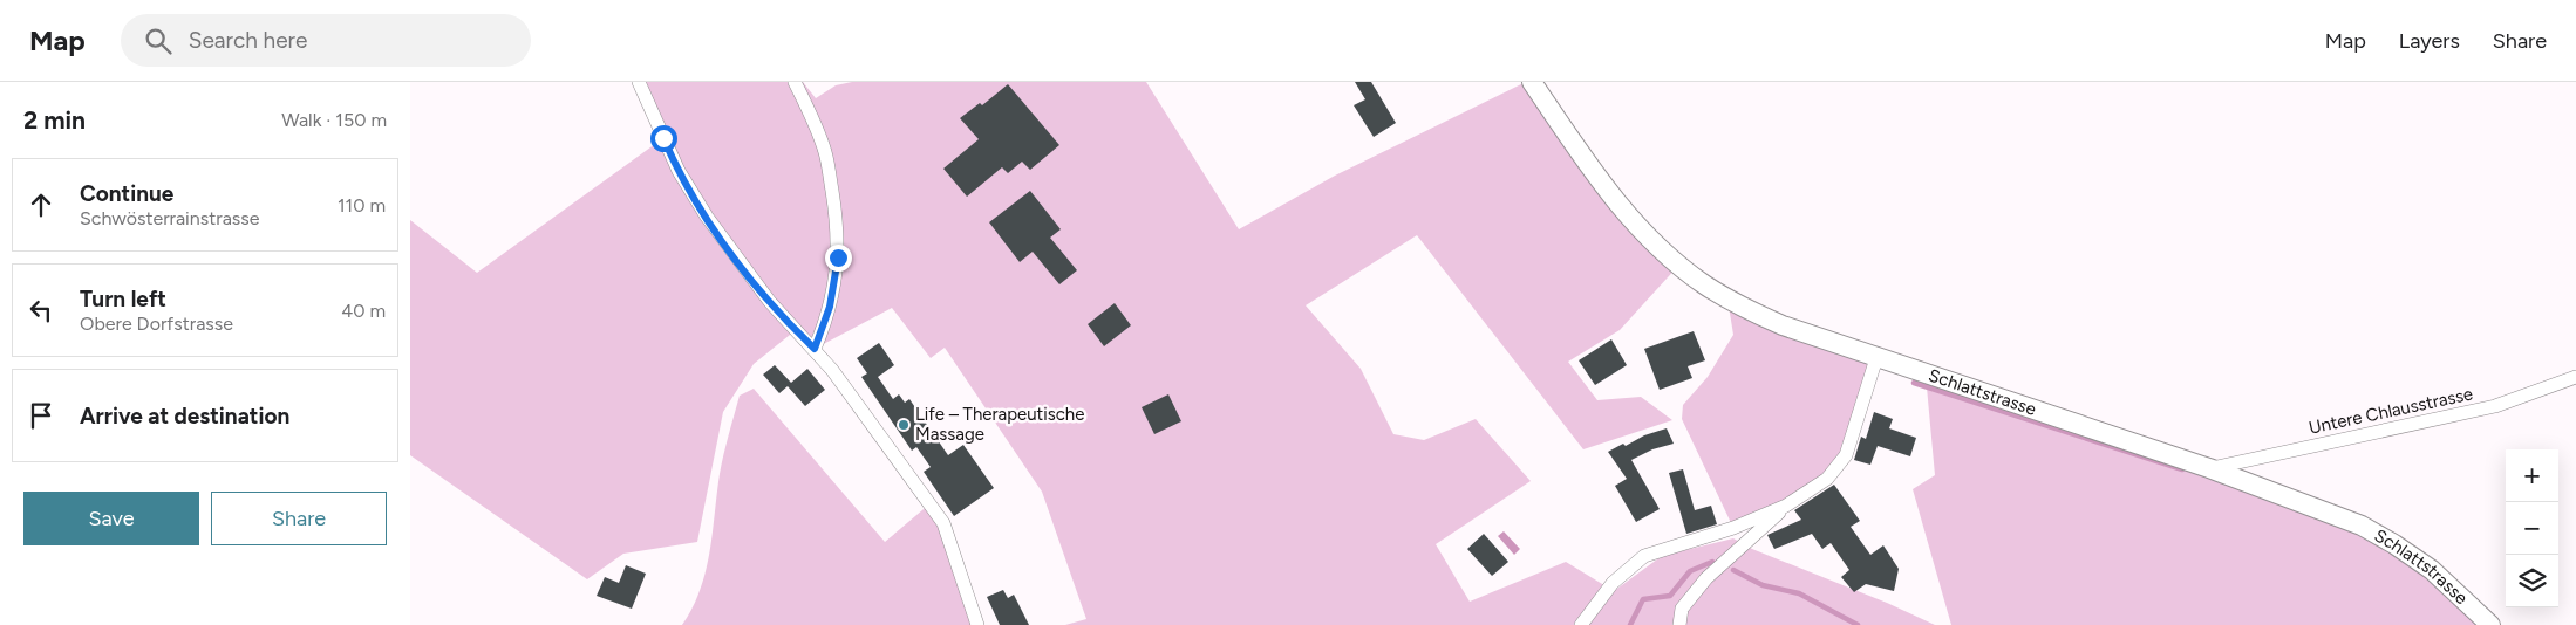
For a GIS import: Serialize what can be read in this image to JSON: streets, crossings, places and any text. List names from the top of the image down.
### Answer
{
  "streets": {
    "street": ["Schlattstrasse", "Untere Chlausstrasse"]
  },
  "crossings": [
    ["Schlattstrasse", "Untere Chlausstrasse"]
  ],
  "places": ["Life – Therapeutische Massage"],
  "page": {
    "header": "Map",
    "search": "Search here",
    "nav": ["Map", "Layers", "Share"],
    "heading": ["2 min", "Walk · 150 m"],
    "list": [
      ["Continue", "Schwösterrainstrasse", "110 m"],
      ["Turn left", "Obere Dorfstrasse", "40 m"],
      "Arrive at destination"
    ],
    "map_buttons": ["+", "−"],
    "buttons": ["Save", "Share"]
  }
}
